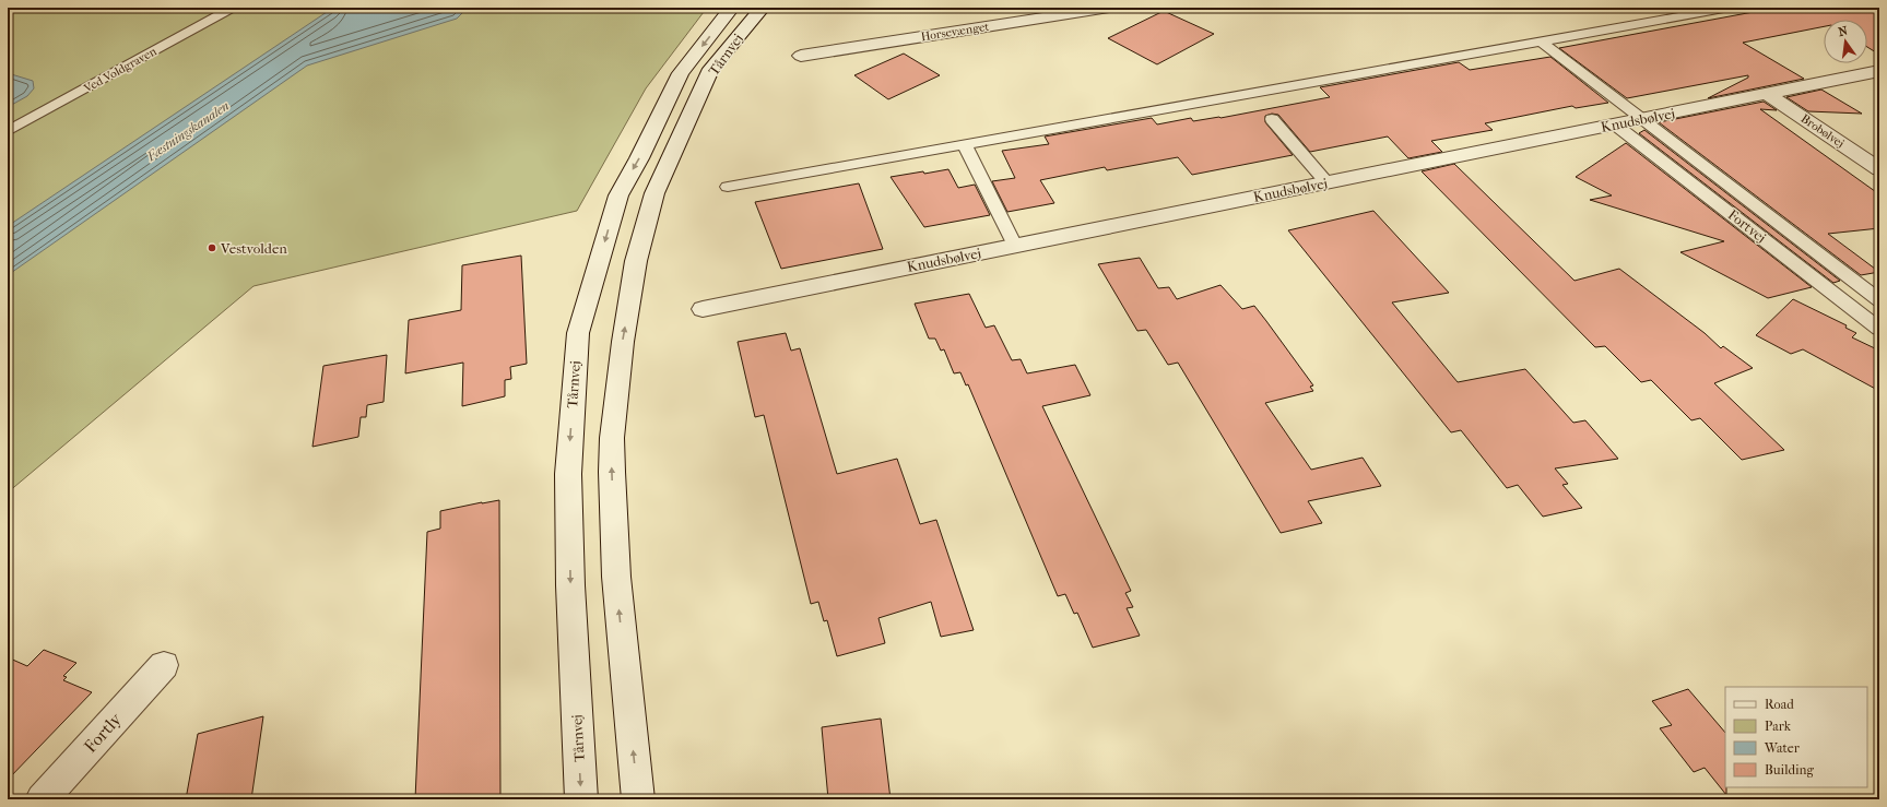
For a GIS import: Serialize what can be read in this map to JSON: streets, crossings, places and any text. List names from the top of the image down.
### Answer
{
  "streets": {
    "street": [
      "Horsevænget",
      "Tårnvej",
      "Knudsbølvej",
      "Brobølvej",
      "Fortly"
    ],
    "lane": ["Ved Voldgraven", "Fortvej"]
  },
  "crossings": [
    ["Knudsbølvej", "Brobølvej"],
    ["Knudsbølvej", "Fortvej"]
  ],
  "water": ["Fæstningskanalen"],
  "places": ["Vestvolden"],
  "legend": [
    "Road",
    "Park",
    "Water",
    "Building"
  ],
  "north": "top"
}
